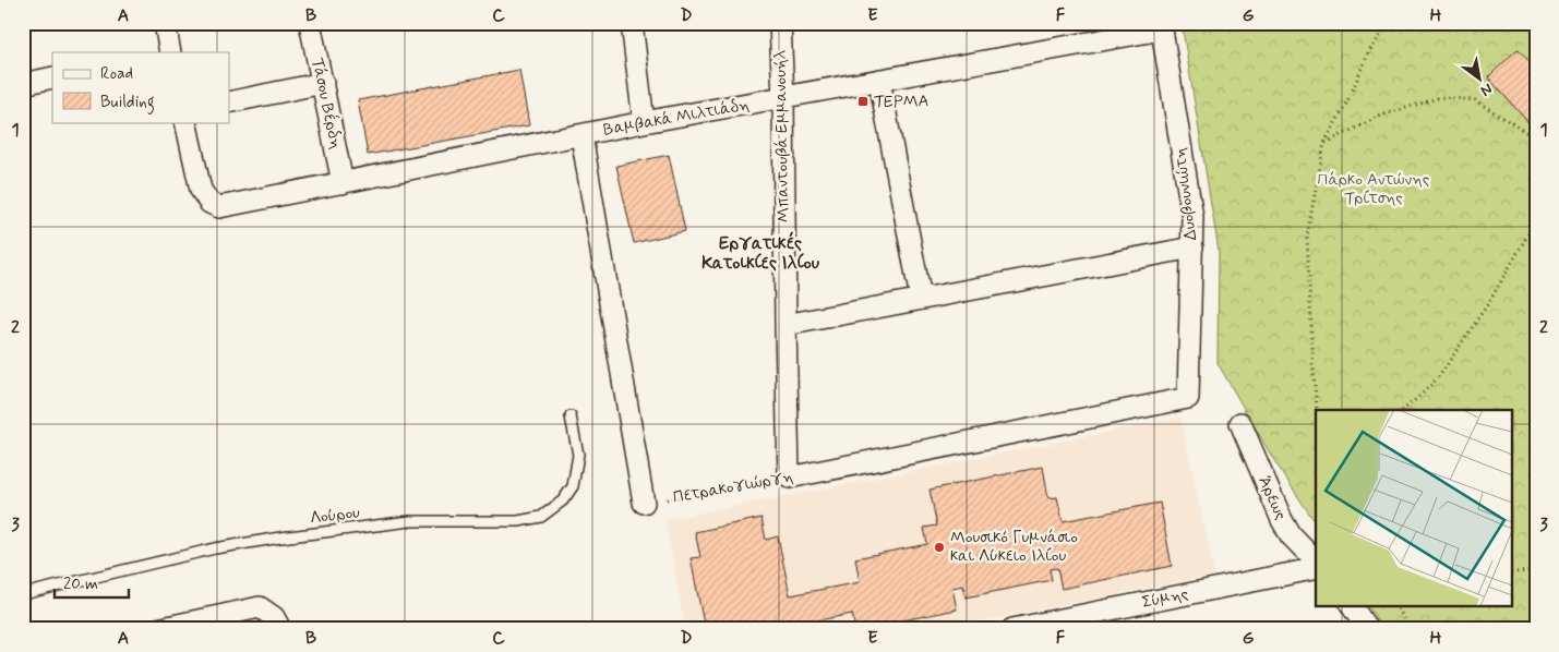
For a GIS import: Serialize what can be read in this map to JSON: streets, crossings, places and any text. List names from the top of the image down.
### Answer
{
  "streets": {
    "street": [
      "Τάσου Βέρδη",
      "Βαμβακά Μιλτιάδη",
      "Μπαντουβά Εμμανουήλ",
      "Δυοβουνιώτη",
      "Πετρακογιώργη",
      "Άρεως",
      "Σύμης"
    ],
    "lane": ["Λούρου"]
  },
  "crossings": [
    ["Τάσου Βέρδη", "Βαμβακά Μιλτιάδη"],
    ["Βαμβακά Μιλτιάδη", "Μπαντουβά Εμμανουήλ"],
    ["Βαμβακά Μιλτιάδη", "Δυοβουνιώτη"],
    ["Μπαντουβά Εμμανουήλ", "Πετρακογιώργη"],
    ["Δυοβουνιώτη", "Πετρακογιώργη"]
  ],
  "districts": ["Εργατικές Κατοικίες Ιλίου"],
  "parks": ["Πάρκο Αντώνης Τρίτσης"],
  "places": {
    "transit": ["ΤΕΡΜΑ"],
    "other": ["Μουσικό Γυμνάσιο και Λύκειο Ιλίου"]
  },
  "legend": ["Road", "Building"],
  "scale_bar": "20 m",
  "north": "bottom right",
  "grid": {
    "columns": [
      "A",
      "B",
      "C",
      "D",
      "E",
      "F",
      "G",
      "H"
    ],
    "rows": ["1", "2", "3"]
  }
}
